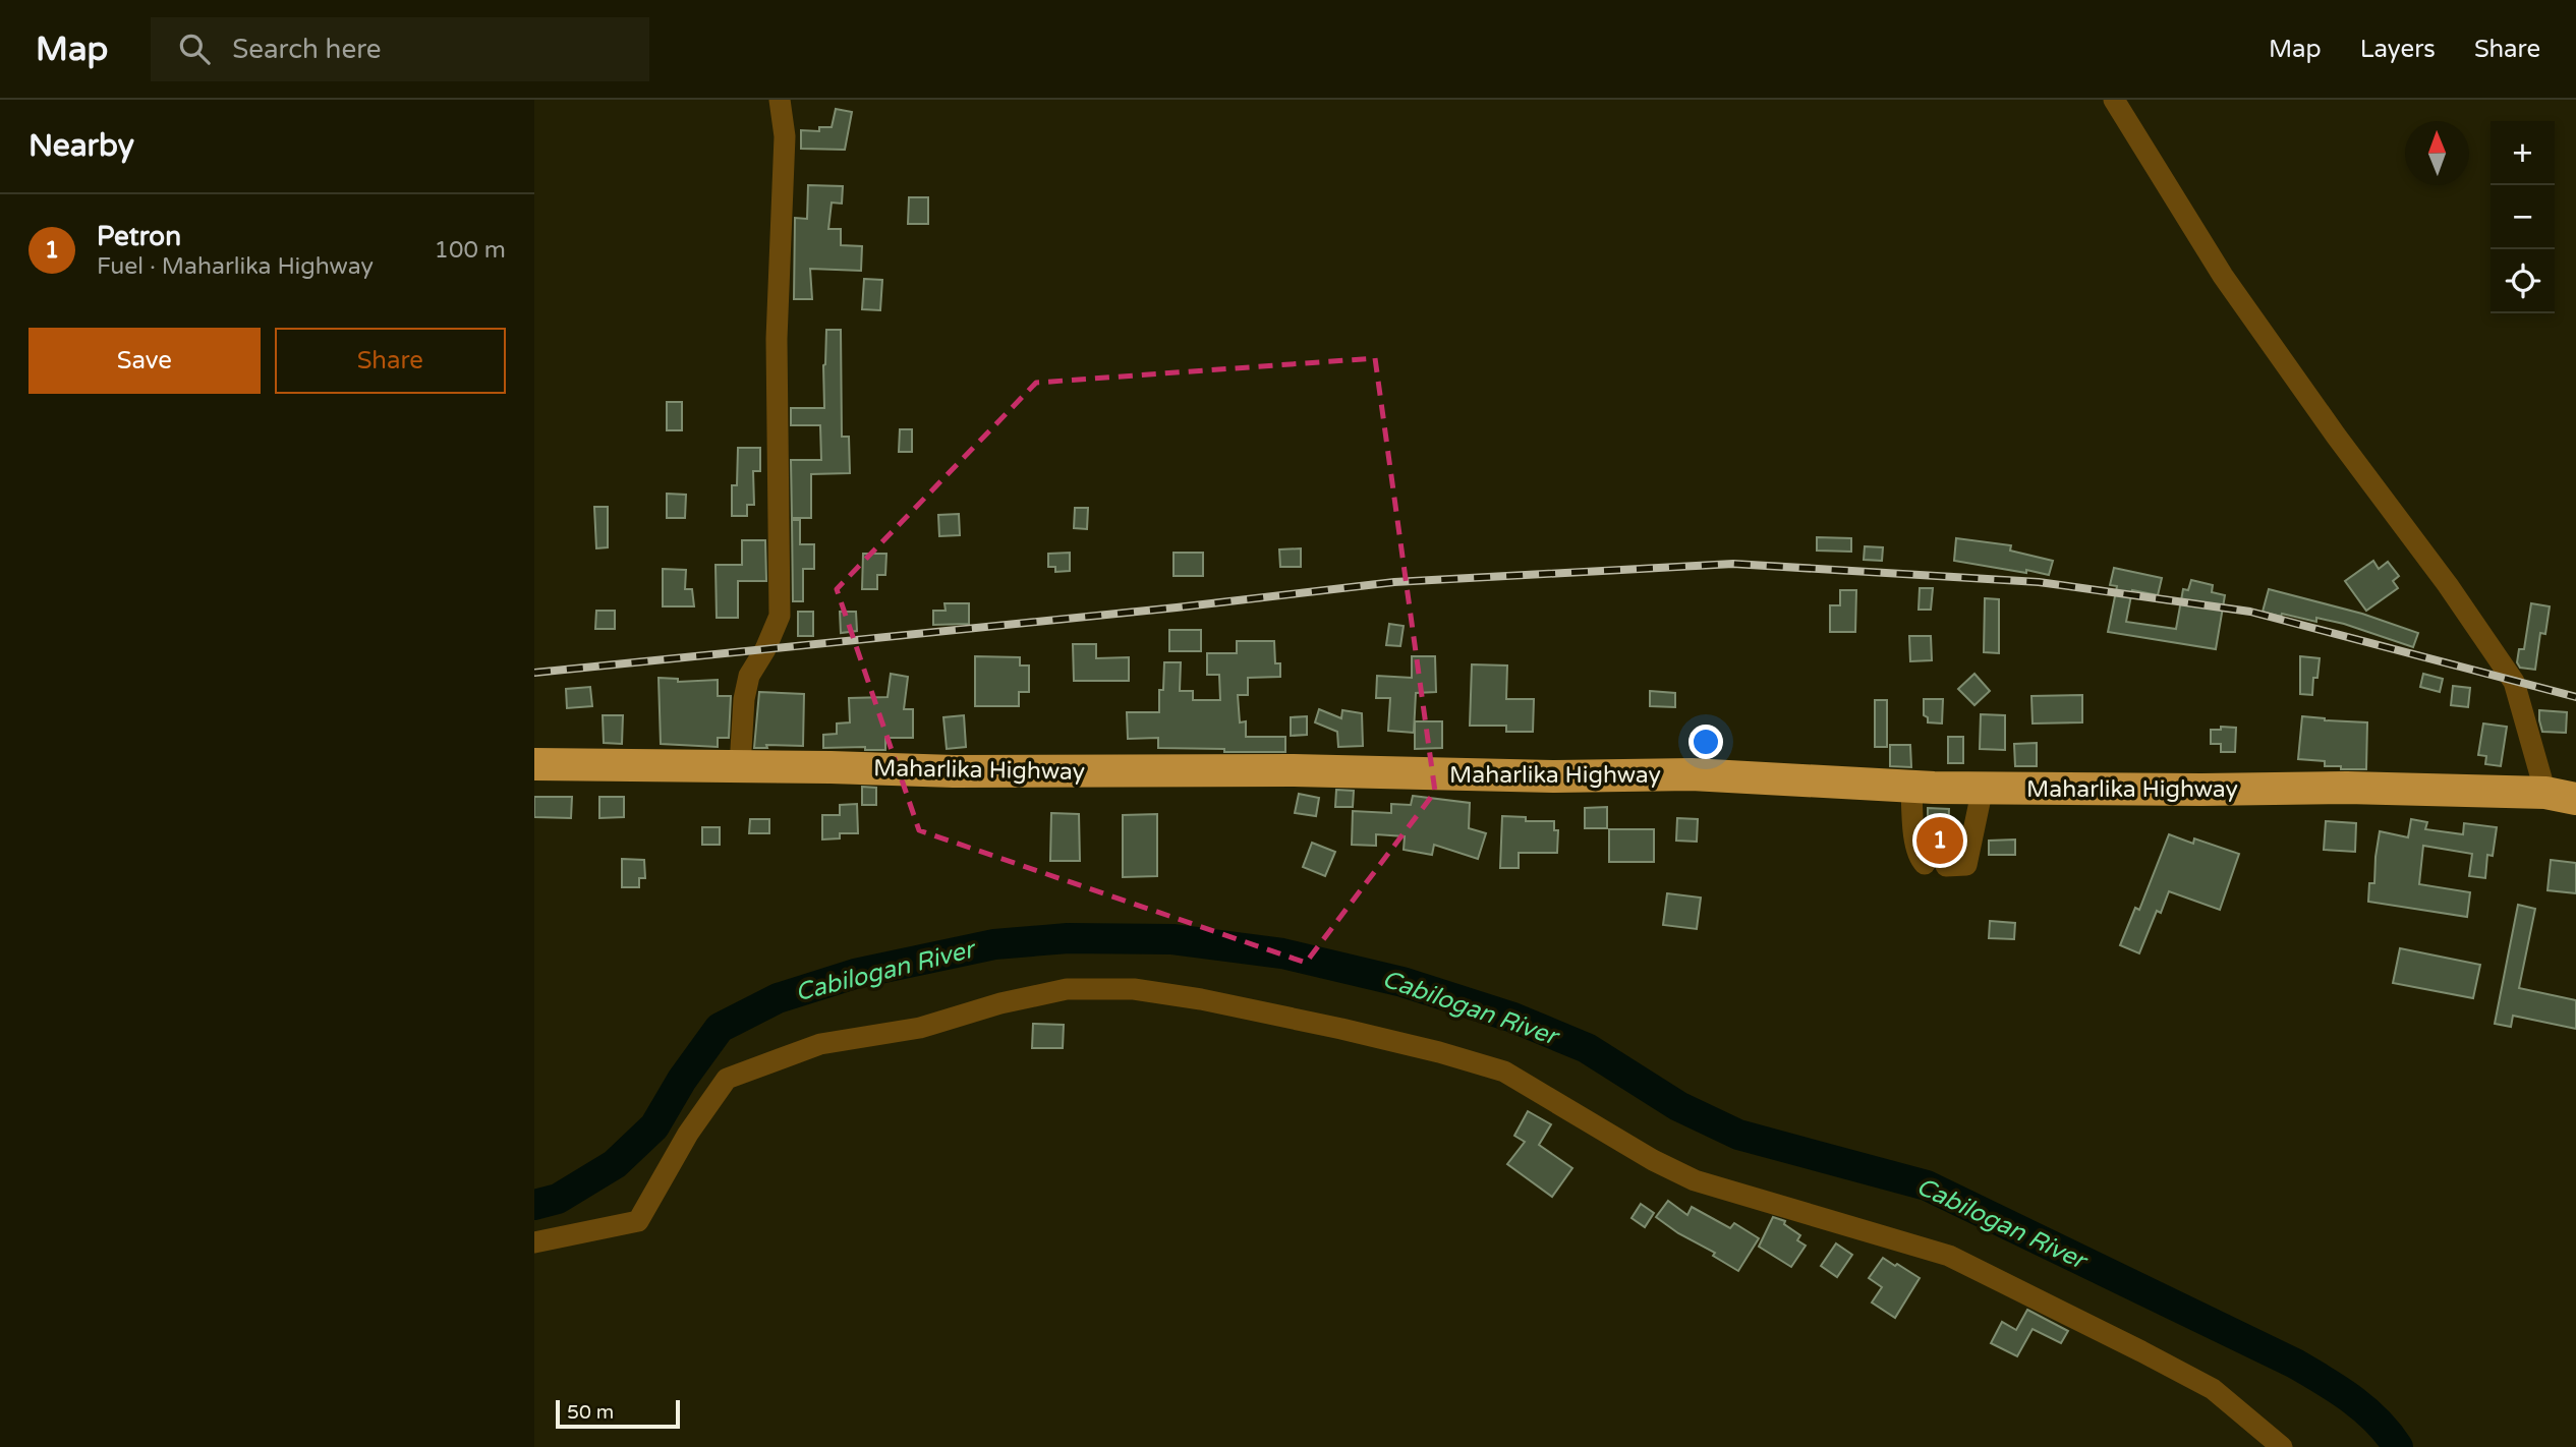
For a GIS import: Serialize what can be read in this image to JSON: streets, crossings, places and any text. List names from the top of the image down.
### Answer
{
  "streets": {
    "highway": ["Maharlika Highway"]
  },
  "water": ["Cabilogan River"],
  "scale_bar": "50 m",
  "north": "top",
  "page": {
    "header": "Map",
    "search": "Search here",
    "nav": ["Map", "Layers", "Share"],
    "heading": "Nearby",
    "map_buttons": ["+", "−"],
    "list": [
      {
        "mark": "1",
        "name": "Petron",
        "note": "Fuel · Maharlika Highway",
        "value": "100 m"
      }
    ],
    "buttons": ["Save", "Share"],
    "pins": "1",
    "scale": "50 m"
  }
}
